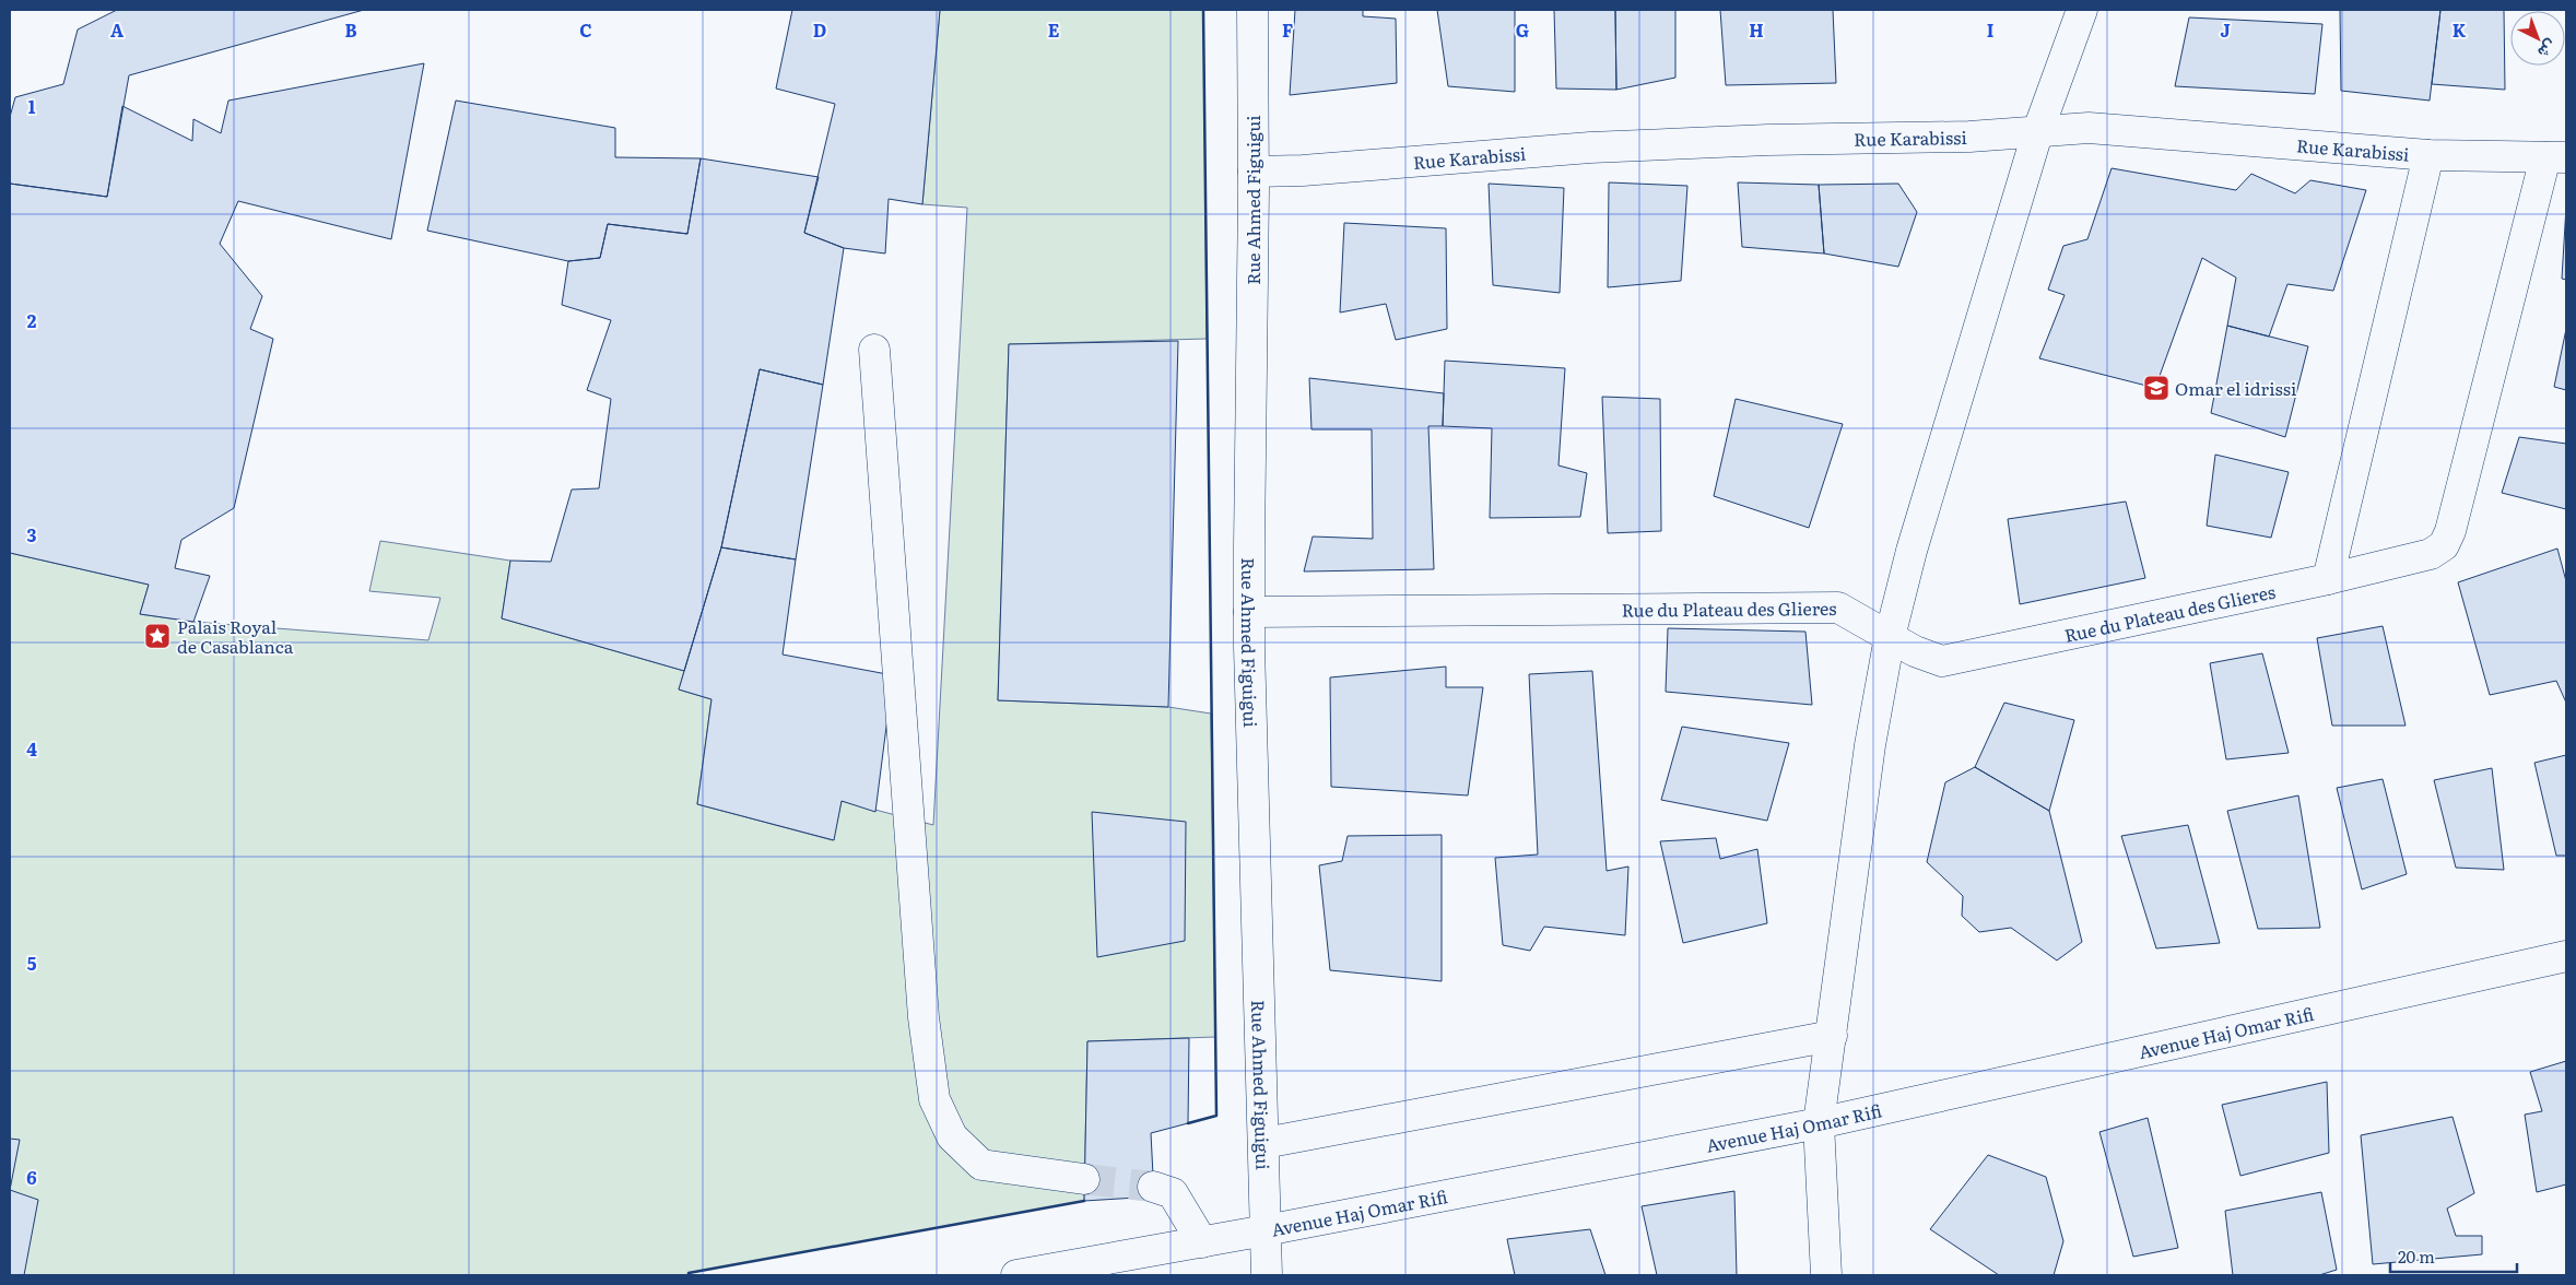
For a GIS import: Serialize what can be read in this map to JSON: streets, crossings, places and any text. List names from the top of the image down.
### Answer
{
  "streets": {
    "street": [
      "Rue Karabissi",
      "Rue Ahmed Figuigui",
      "Rue du Plateau des Glieres",
      "Avenue Haj Omar Rifi"
    ]
  },
  "crossings": [
    ["Rue Karabissi", "Rue Ahmed Figuigui"],
    ["Rue Karabissi", "Rue du Plateau des Glieres"],
    ["Rue Ahmed Figuigui", "Rue du Plateau des Glieres"],
    ["Rue Ahmed Figuigui", "Avenue Haj Omar Rifi"]
  ],
  "places": {
    "school or university": ["Omar el idrissi"],
    "place": ["Palais Royal de Casablanca"]
  },
  "scale_bar": "20 m",
  "north": "bottom right",
  "grid": {
    "columns": [
      "A",
      "B",
      "C",
      "D",
      "E",
      "F",
      "G",
      "H",
      "I",
      "J",
      "K"
    ],
    "rows": [
      "1",
      "2",
      "3",
      "4",
      "5",
      "6"
    ]
  }
}
